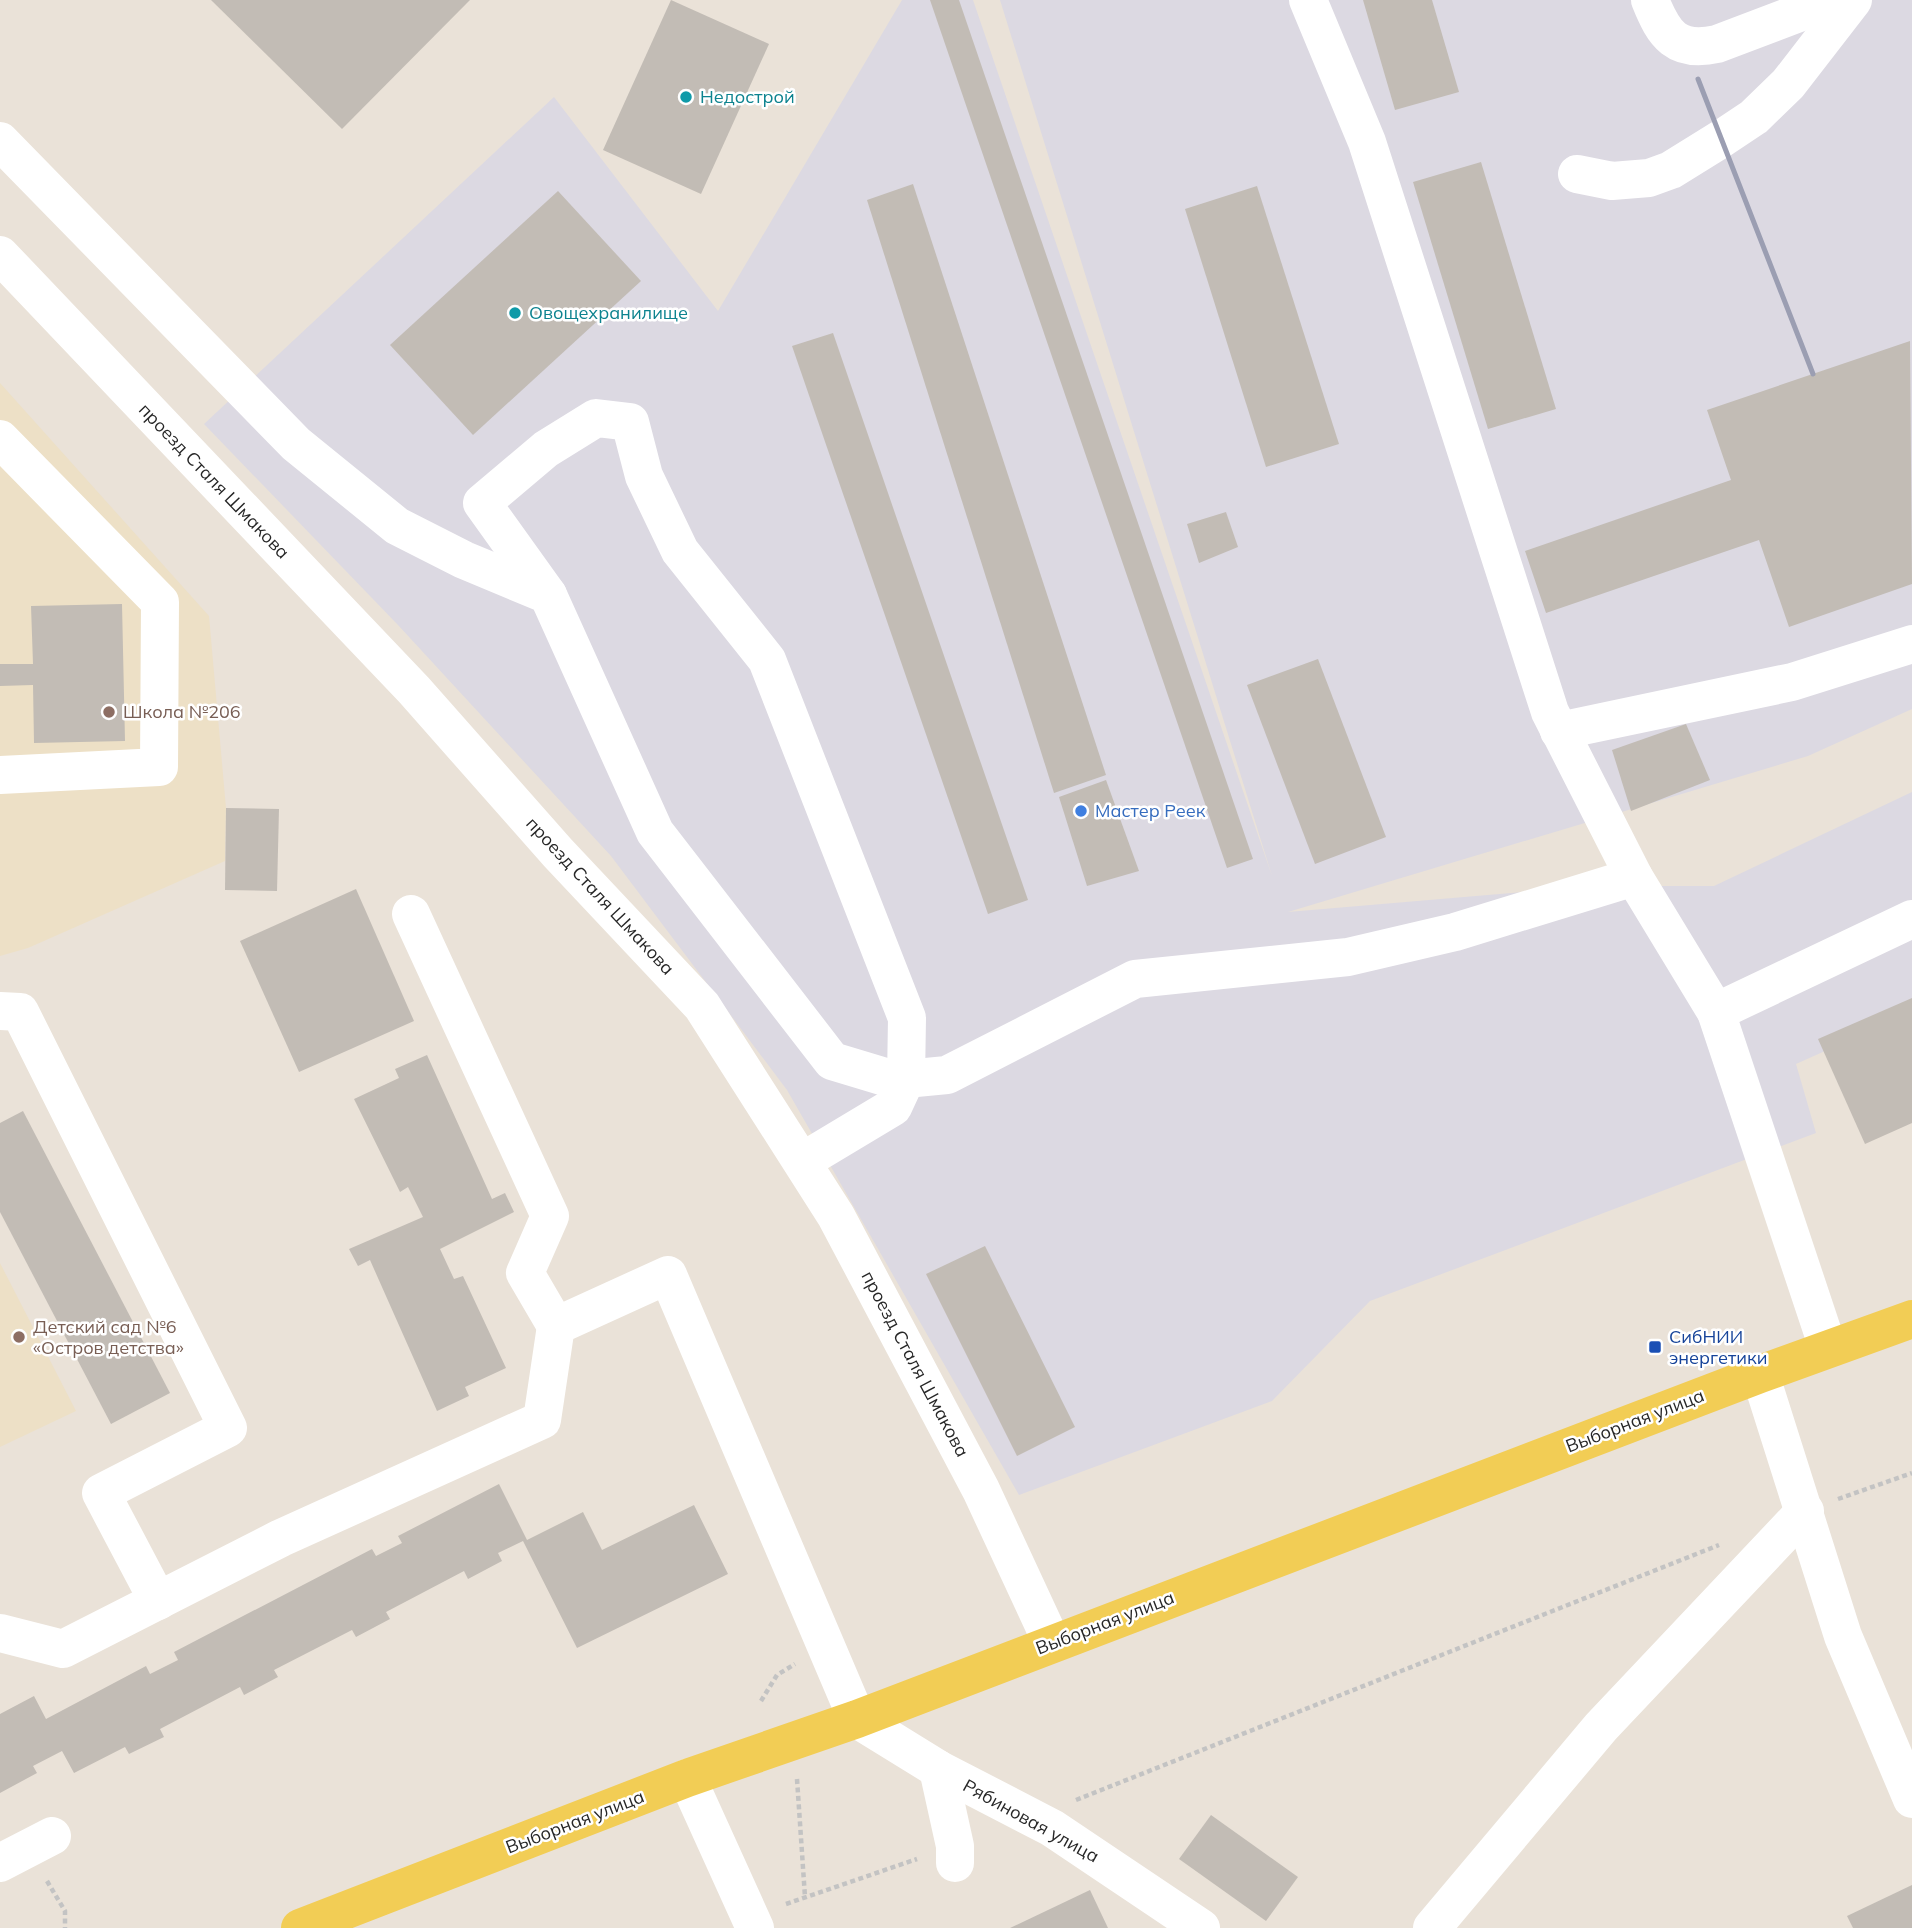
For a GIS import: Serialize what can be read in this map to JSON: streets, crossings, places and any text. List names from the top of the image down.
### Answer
{
  "streets": {
    "main road": ["Выборная улица"],
    "street": ["проезд Сталя Шмакова", "Рябиновая улица"]
  },
  "crossings": [
    ["проезд Сталя Шмакова", "Выборная улица"],
    ["Выборная улица", "Рябиновая улица"]
  ],
  "places": {
    "other": [
      "Недострой",
      "Овощехранилище",
      "Школа №206",
      "Мастер Реек",
      "Детский сад №6 «Остров детства»"
    ],
    "transit": ["СибНИИ энергетики"]
  }
}
